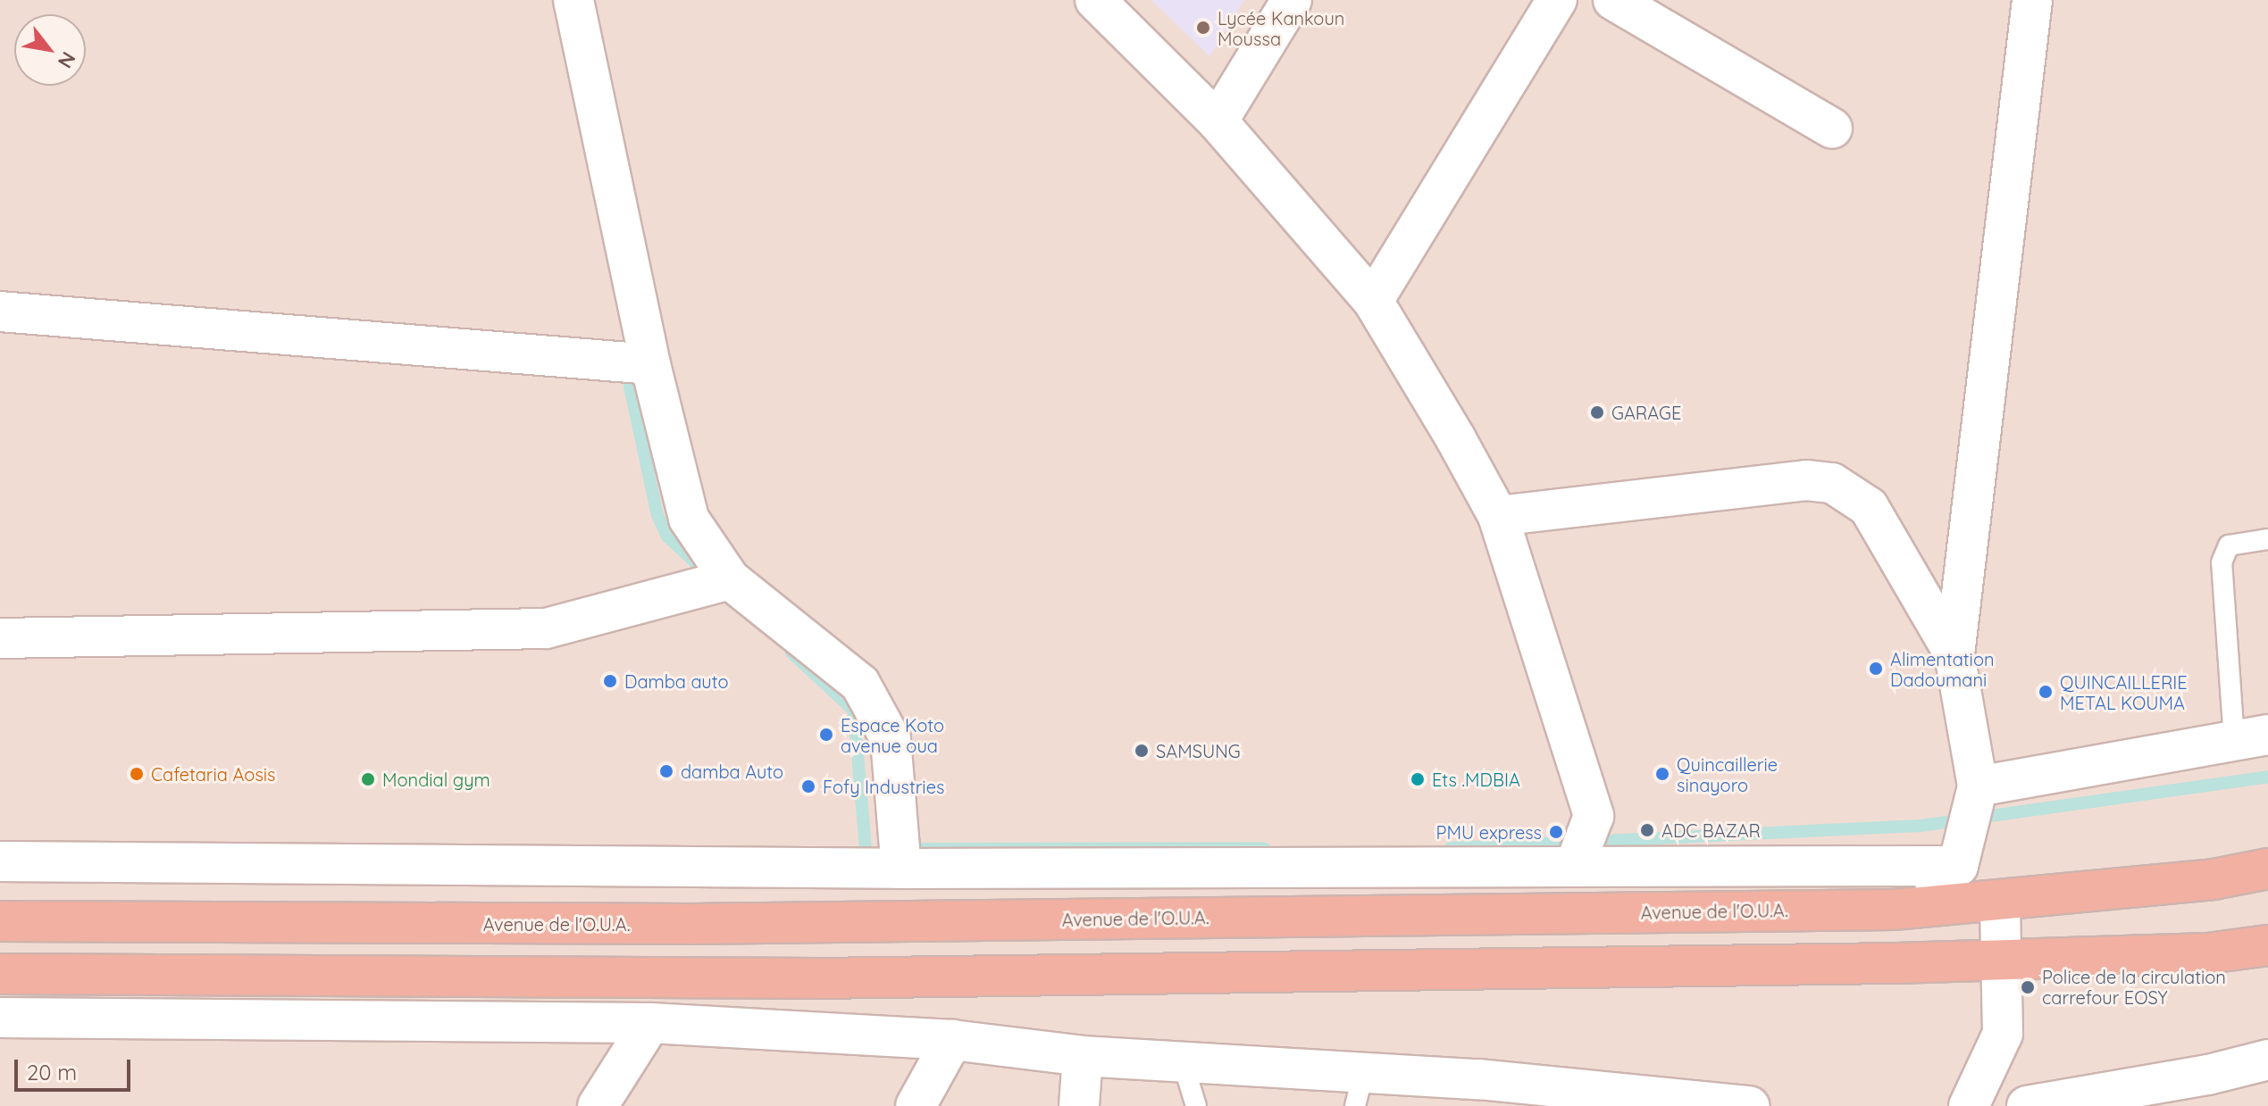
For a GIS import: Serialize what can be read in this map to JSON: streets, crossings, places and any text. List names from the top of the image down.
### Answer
{
  "streets": {
    "highway": ["Avenue de l'O.U.A."]
  },
  "places": [
    "Lycée Kankoun Moussa",
    "GARAGE",
    "Alimentation Dadoumani",
    "Damba auto",
    "QUINCAILLERIE METAL KOUMA",
    "Espace Koto avenue oua",
    "SAMSUNG",
    "damba Auto",
    "Cafetaria Aosis",
    "Quincaillerie sinayoro",
    "Mondial gym",
    "Ets .MDBIA",
    "Fofy Industries",
    "ADC BAZAR",
    "PMU express",
    "Police de la circulation carrefour EOSY"
  ],
  "scale_bar": "20 m",
  "north": "bottom right"
}
